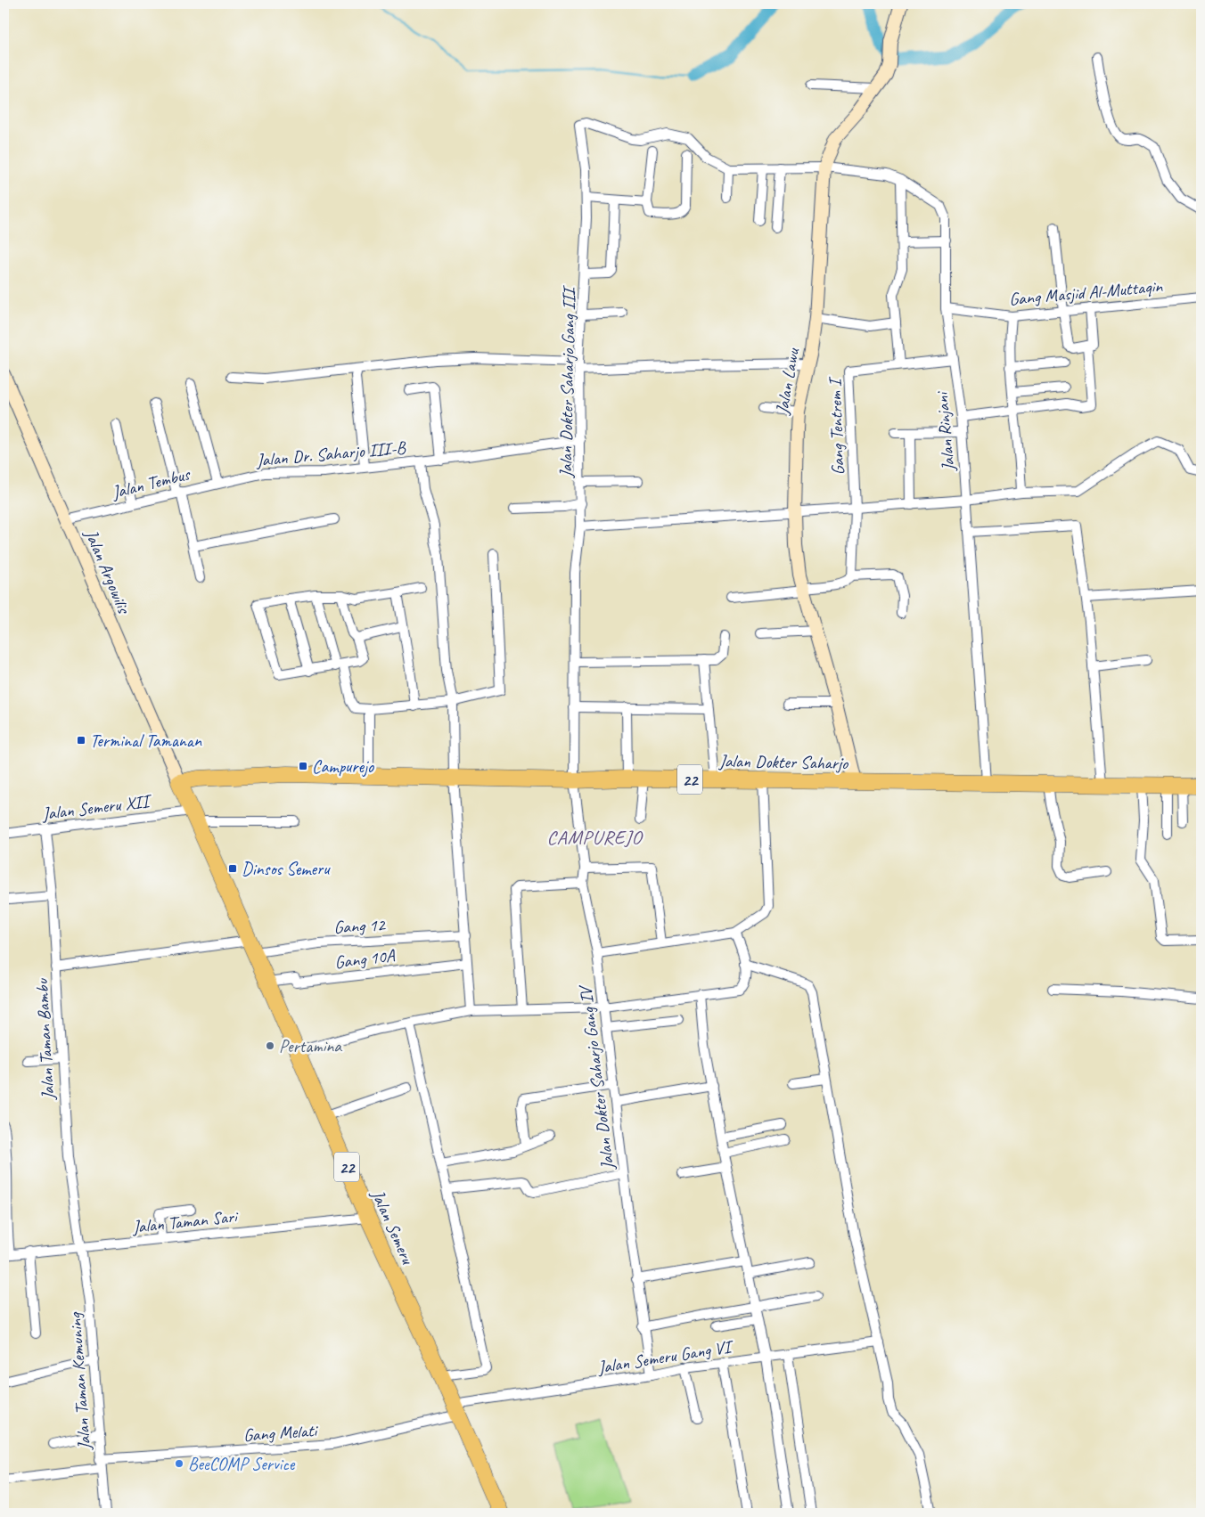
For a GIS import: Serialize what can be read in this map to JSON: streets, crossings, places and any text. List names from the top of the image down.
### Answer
{
  "streets": {
    "highway": ["Jalan Dokter Saharjo", "22", "Jalan Semeru"],
    "street": [
      "Gang Masjid Al-Muttaqin",
      "Jalan Lawu",
      "Jalan Dokter Saharjo Gang III",
      "Gang Tentrem I",
      "Jalan Rinjani",
      "Jalan Dr. Saharjo III-B",
      "Jalan Tembus",
      "Jalan Argowilis",
      "Jalan Semeru XII",
      "Gang 12",
      "Gang 10A",
      "Jalan Taman Bambu",
      "Jalan Dokter Saharjo Gang IV",
      "Jalan Taman Sari",
      "Jalan Semeru Gang VI",
      "Jalan Taman Kemuning",
      "Gang Melati"
    ]
  },
  "crossings": [
    ["Gang Masjid Al-Muttaqin", "Jalan Rinjani"],
    ["Jalan Lawu", "Jalan Rinjani"],
    ["Jalan Lawu", "Jalan Dokter Saharjo"],
    ["Jalan Dokter Saharjo Gang III", "Jalan Rinjani"],
    ["Jalan Dokter Saharjo Gang III", "Jalan Dr. Saharjo III-B"],
    ["Jalan Dokter Saharjo Gang III", "Jalan Dokter Saharjo"],
    ["Jalan Dokter Saharjo Gang III", "Jalan Dokter Saharjo Gang IV"],
    ["Gang Tentrem I", "Jalan Rinjani"],
    ["Jalan Rinjani", "Jalan Dokter Saharjo"],
    ["Jalan Dr. Saharjo III-B", "Jalan Tembus"],
    ["Jalan Tembus", "Jalan Argowilis"],
    ["Jalan Argowilis", "Jalan Dokter Saharjo"],
    ["Jalan Argowilis", "Jalan Semeru"],
    ["Jalan Dokter Saharjo", "Jalan Dokter Saharjo Gang IV"],
    ["Jalan Dokter Saharjo", "Jalan Semeru"],
    ["Jalan Semeru XII", "Jalan Taman Bambu"],
    ["Jalan Semeru XII", "Jalan Semeru"],
    ["Gang 12", "Jalan Taman Bambu"],
    ["Gang 12", "Jalan Semeru"],
    ["Gang 10A", "Jalan Semeru"],
    ["Jalan Taman Bambu", "Jalan Taman Sari"],
    ["Jalan Taman Bambu", "Jalan Taman Kemuning"],
    ["Jalan Dokter Saharjo Gang IV", "Jalan Semeru Gang VI"],
    ["Jalan Taman Sari", "Jalan Semeru"],
    ["Jalan Taman Sari", "Jalan Taman Kemuning"],
    ["Jalan Semeru", "Jalan Semeru Gang VI"],
    ["Jalan Semeru", "Gang Melati"],
    ["Jalan Semeru Gang VI", "Gang Melati"],
    ["Jalan Taman Kemuning", "Gang Melati"]
  ],
  "districts": ["CAMPUREJO"],
  "places": {
    "transit": ["Terminal Tamanan", "Campurejo", "Dinsos Semeru"],
    "other": ["Pertamina", "BeeCOMP Service"]
  }
}
